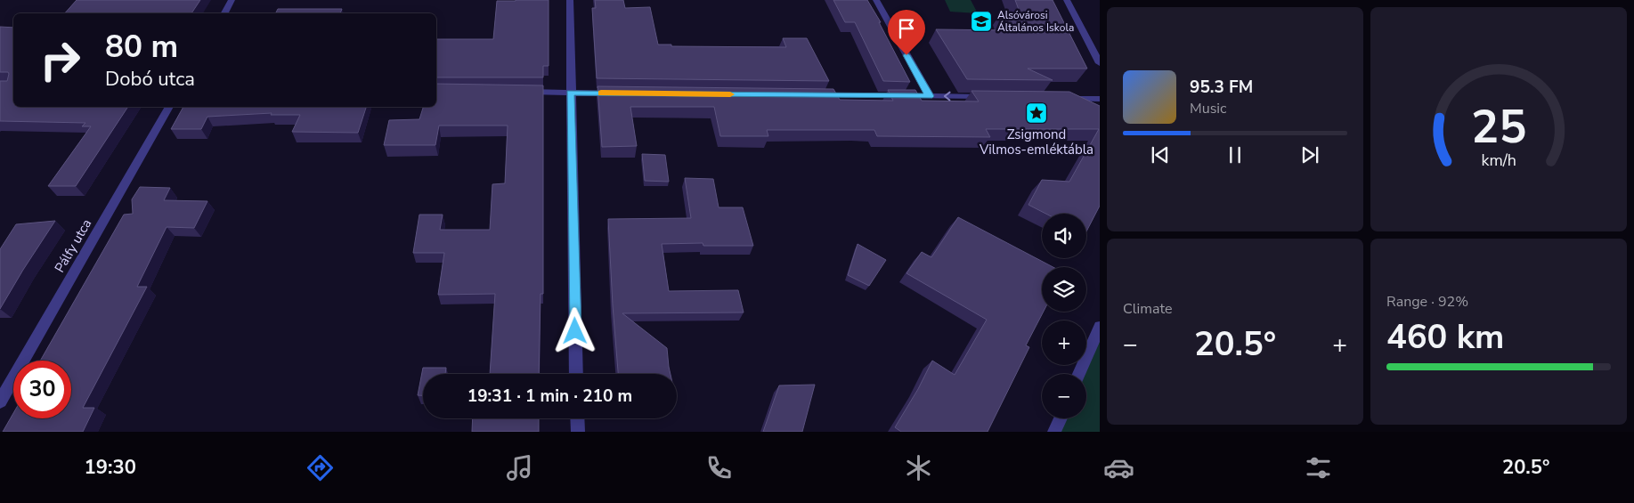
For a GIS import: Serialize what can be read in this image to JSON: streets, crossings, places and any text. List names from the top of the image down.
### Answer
{
  "streets": {
    "street": ["Pálfy utca"]
  },
  "places": {
    "school or university": ["Alsóvárosi Általános Iskola"],
    "place": ["Zsigmond Vilmos-emléktábla"]
  },
  "page": {
    "turn": ["80 m", "Dobó utca"],
    "song": ["95.3 FM", "Music"],
    "map_buttons": ["+", "−"],
    "tile": [
      "Climate",
      ["Range · 92%", "460 km"]
    ],
    "heat": ["−", "20.5°", "+"],
    "limit": "30",
    "trip": "19:31 · 1 min · 210 m",
    "tabs": ["19:30", "20.5°"],
    "gauge": ["25", "km/h"]
  }
}
